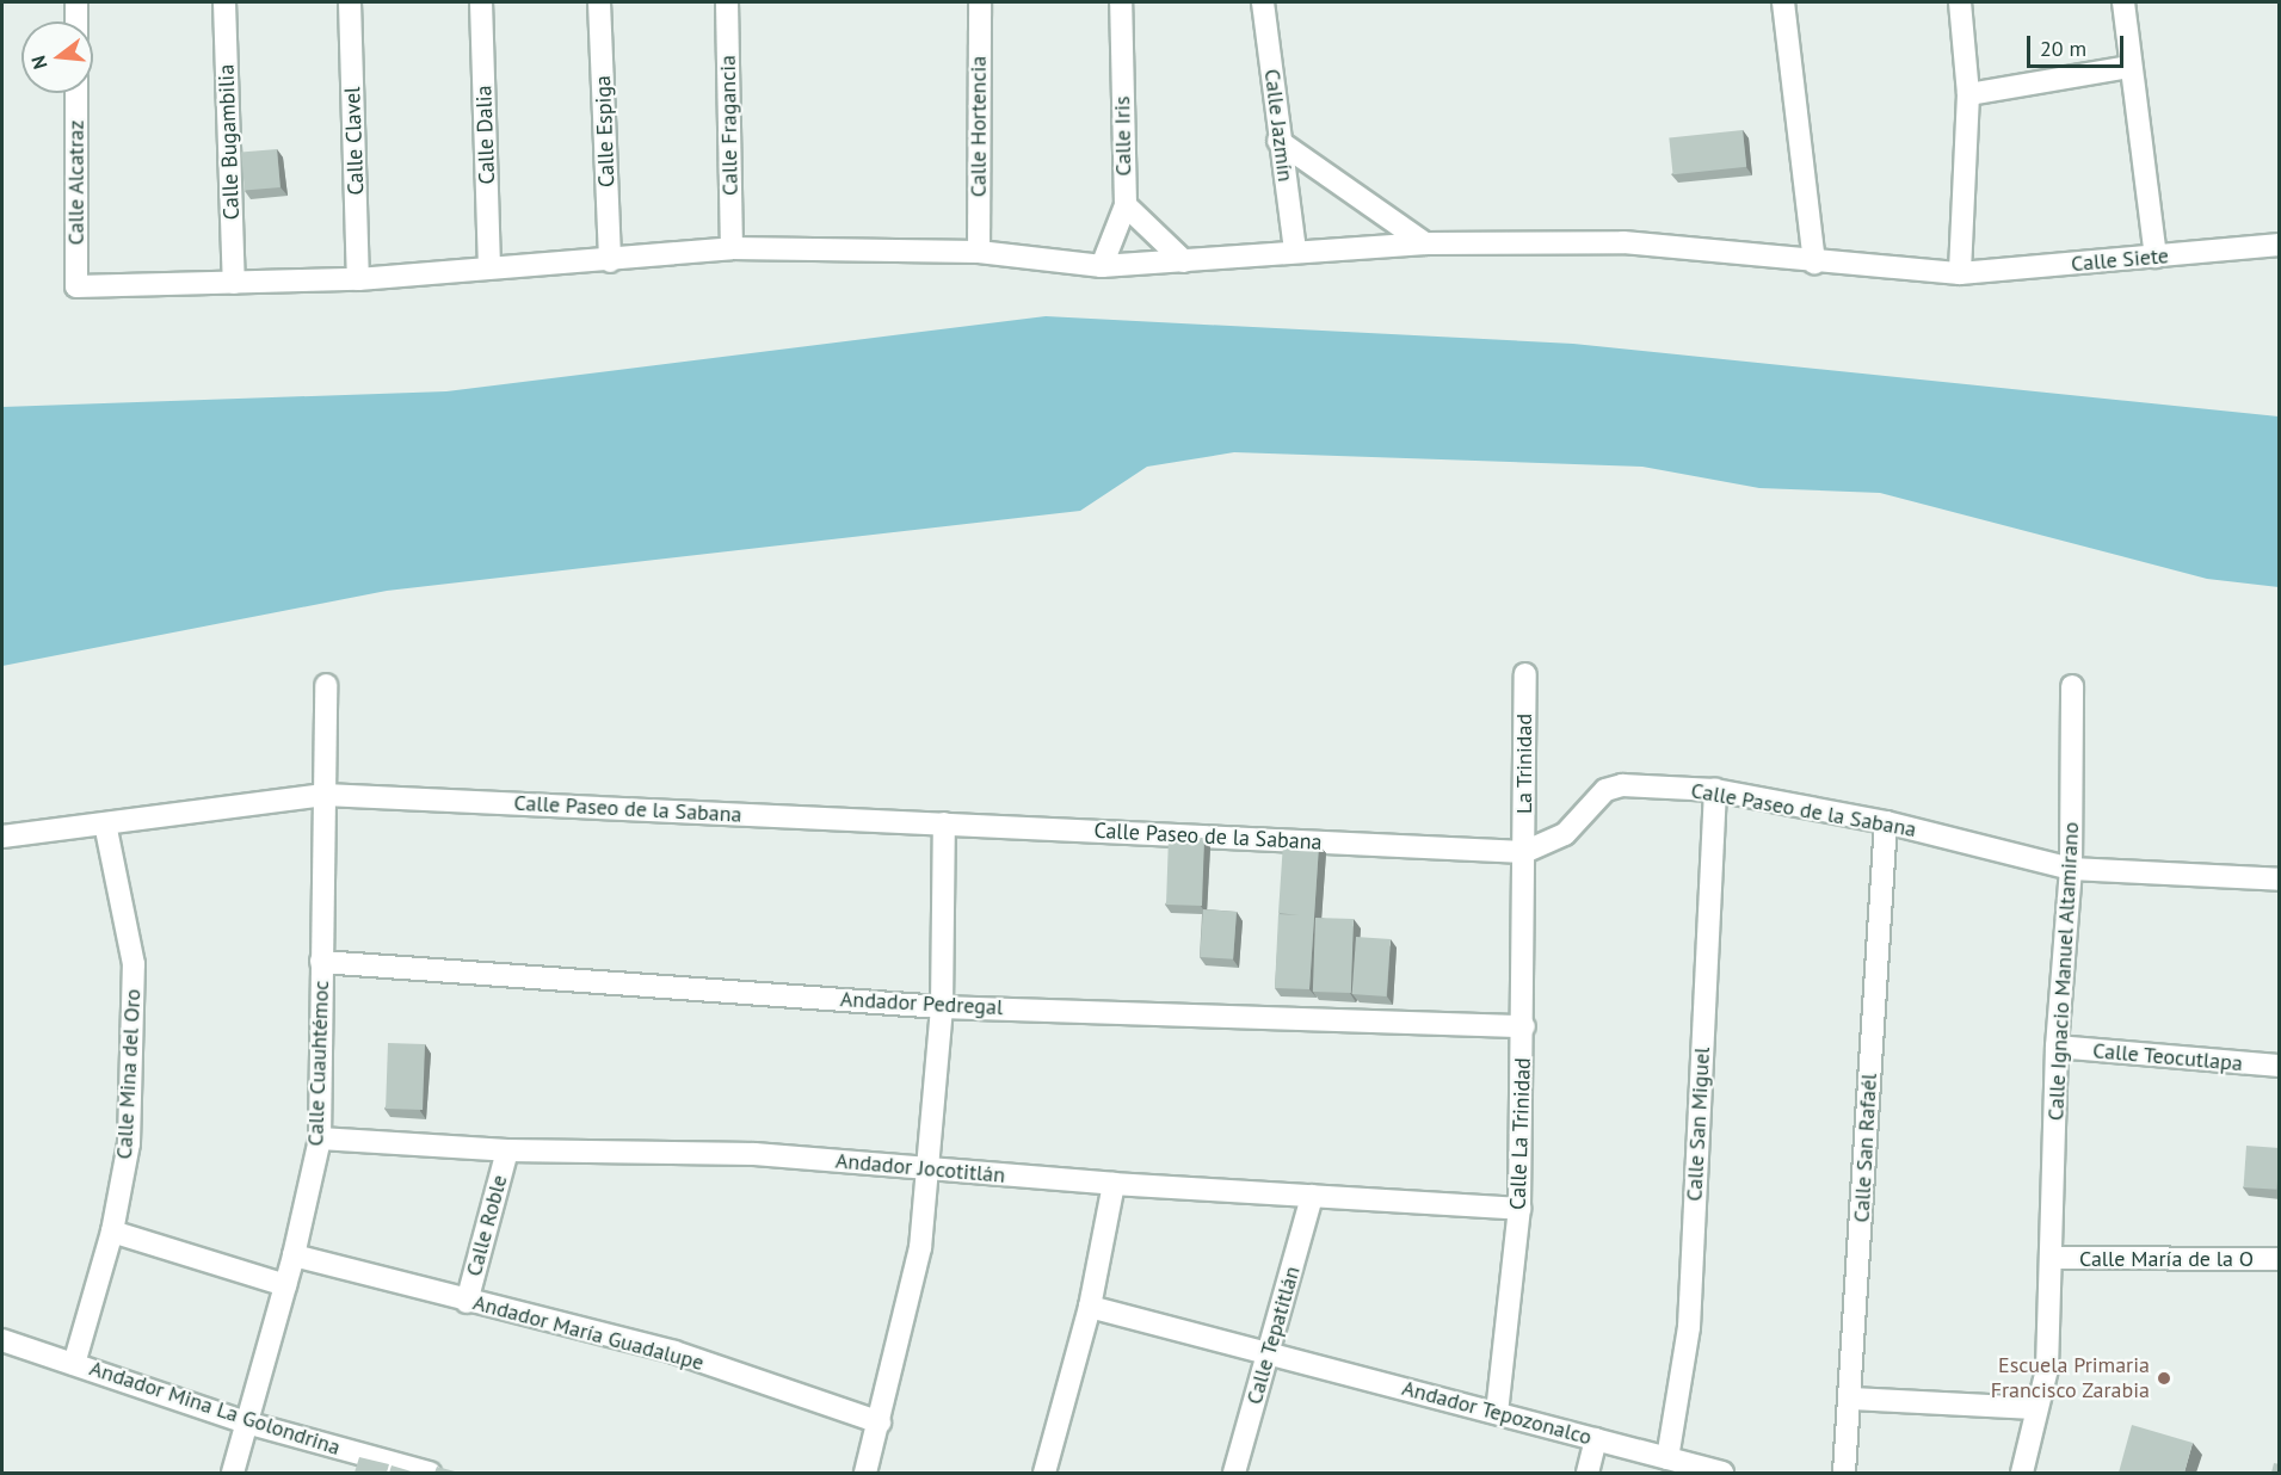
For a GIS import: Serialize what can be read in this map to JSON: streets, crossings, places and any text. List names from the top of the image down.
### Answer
{
  "streets": {
    "street": [
      "Calle Fragancia",
      "Calle Jazmín",
      "Calle Hortencia",
      "Calle Espiga",
      "Calle Dalia",
      "Calle Iris",
      "Calle Clavel",
      "Calle Bugambilia",
      "Calle Alcatraz",
      "Calle Siete",
      "La Trinidad",
      "Calle Paseo de la Sabana",
      "Calle Ignacio Manuel Altamirano",
      "Andador Pedregal",
      "Calle Teocutlapa",
      "Calle Cuauhtémoc",
      "Calle Mina del Oro",
      "Calle San Miguel",
      "Calle La Trinidad",
      "Calle San Rafaél",
      "Andador Jocotitlán",
      "Calle Roble",
      "Calle María de la O",
      "Andador María Guadalupe",
      "Calle Tepatitlán",
      "Andador Mina La Golondrina",
      "Andador Tepozonalco"
    ]
  },
  "crossings": [
    ["Calle Fragancia", "Calle Siete"],
    ["Calle Jazmín", "Calle Siete"],
    ["Calle Hortencia", "Calle Siete"],
    ["Calle Espiga", "Calle Siete"],
    ["Calle Dalia", "Calle Siete"],
    ["Calle Iris", "Calle Siete"],
    ["Calle Clavel", "Calle Siete"],
    ["Calle Bugambilia", "Calle Siete"],
    ["Calle Alcatraz", "Calle Siete"],
    ["La Trinidad", "Calle Paseo de la Sabana"],
    ["La Trinidad", "Calle La Trinidad"],
    ["Calle Paseo de la Sabana", "Calle Ignacio Manuel Altamirano"],
    ["Calle Paseo de la Sabana", "Calle Cuauhtémoc"],
    ["Calle Paseo de la Sabana", "Calle Mina del Oro"],
    ["Calle Paseo de la Sabana", "Calle San Miguel"],
    ["Calle Paseo de la Sabana", "Calle La Trinidad"],
    ["Calle Paseo de la Sabana", "Calle San Rafaél"],
    ["Calle Ignacio Manuel Altamirano", "Calle Teocutlapa"],
    ["Calle Ignacio Manuel Altamirano", "Calle María de la O"],
    ["Andador Pedregal", "Calle Cuauhtémoc"],
    ["Andador Pedregal", "Calle La Trinidad"],
    ["Calle Cuauhtémoc", "Andador Jocotitlán"],
    ["Calle Cuauhtémoc", "Andador María Guadalupe"],
    ["Calle Cuauhtémoc", "Andador Mina La Golondrina"],
    ["Calle Mina del Oro", "Andador Mina La Golondrina"],
    ["Calle San Miguel", "Andador Tepozonalco"],
    ["Calle La Trinidad", "Andador Jocotitlán"],
    ["Calle La Trinidad", "Andador Tepozonalco"],
    ["Andador Jocotitlán", "Calle Roble"],
    ["Andador Jocotitlán", "Calle Tepatitlán"],
    ["Calle Roble", "Andador María Guadalupe"],
    ["Calle Tepatitlán", "Andador Tepozonalco"]
  ],
  "places": ["Escuela Primaria Francisco Zarabia"],
  "scale_bar": "20 m",
  "north": "left"
}
